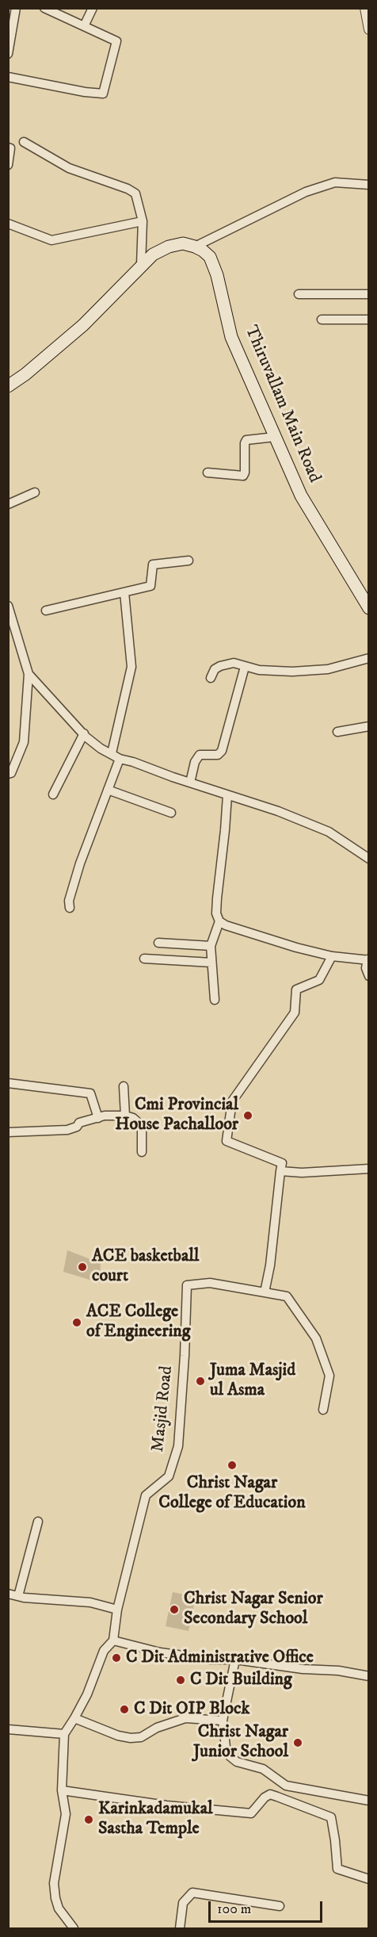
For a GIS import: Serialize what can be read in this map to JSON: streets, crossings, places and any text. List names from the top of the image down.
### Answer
{
  "streets": {
    "main road": ["Thiruvallam Main Road"],
    "street": ["Masjid Road"]
  },
  "places": [
    "Cmi Provincial House Pachalloor",
    "ACE basketball court",
    "ACE College of Engineering",
    "Juma Masjid ul Asma",
    "Christ Nagar College of Education",
    "Christ Nagar Senior Secondary School",
    "C Dit Administrative Office",
    "C Dit Building",
    "C Dit OIP Block",
    "Christ Nagar Junior School",
    "Karinkadamukal Sastha Temple"
  ],
  "scale_bar": "100 m"
}
